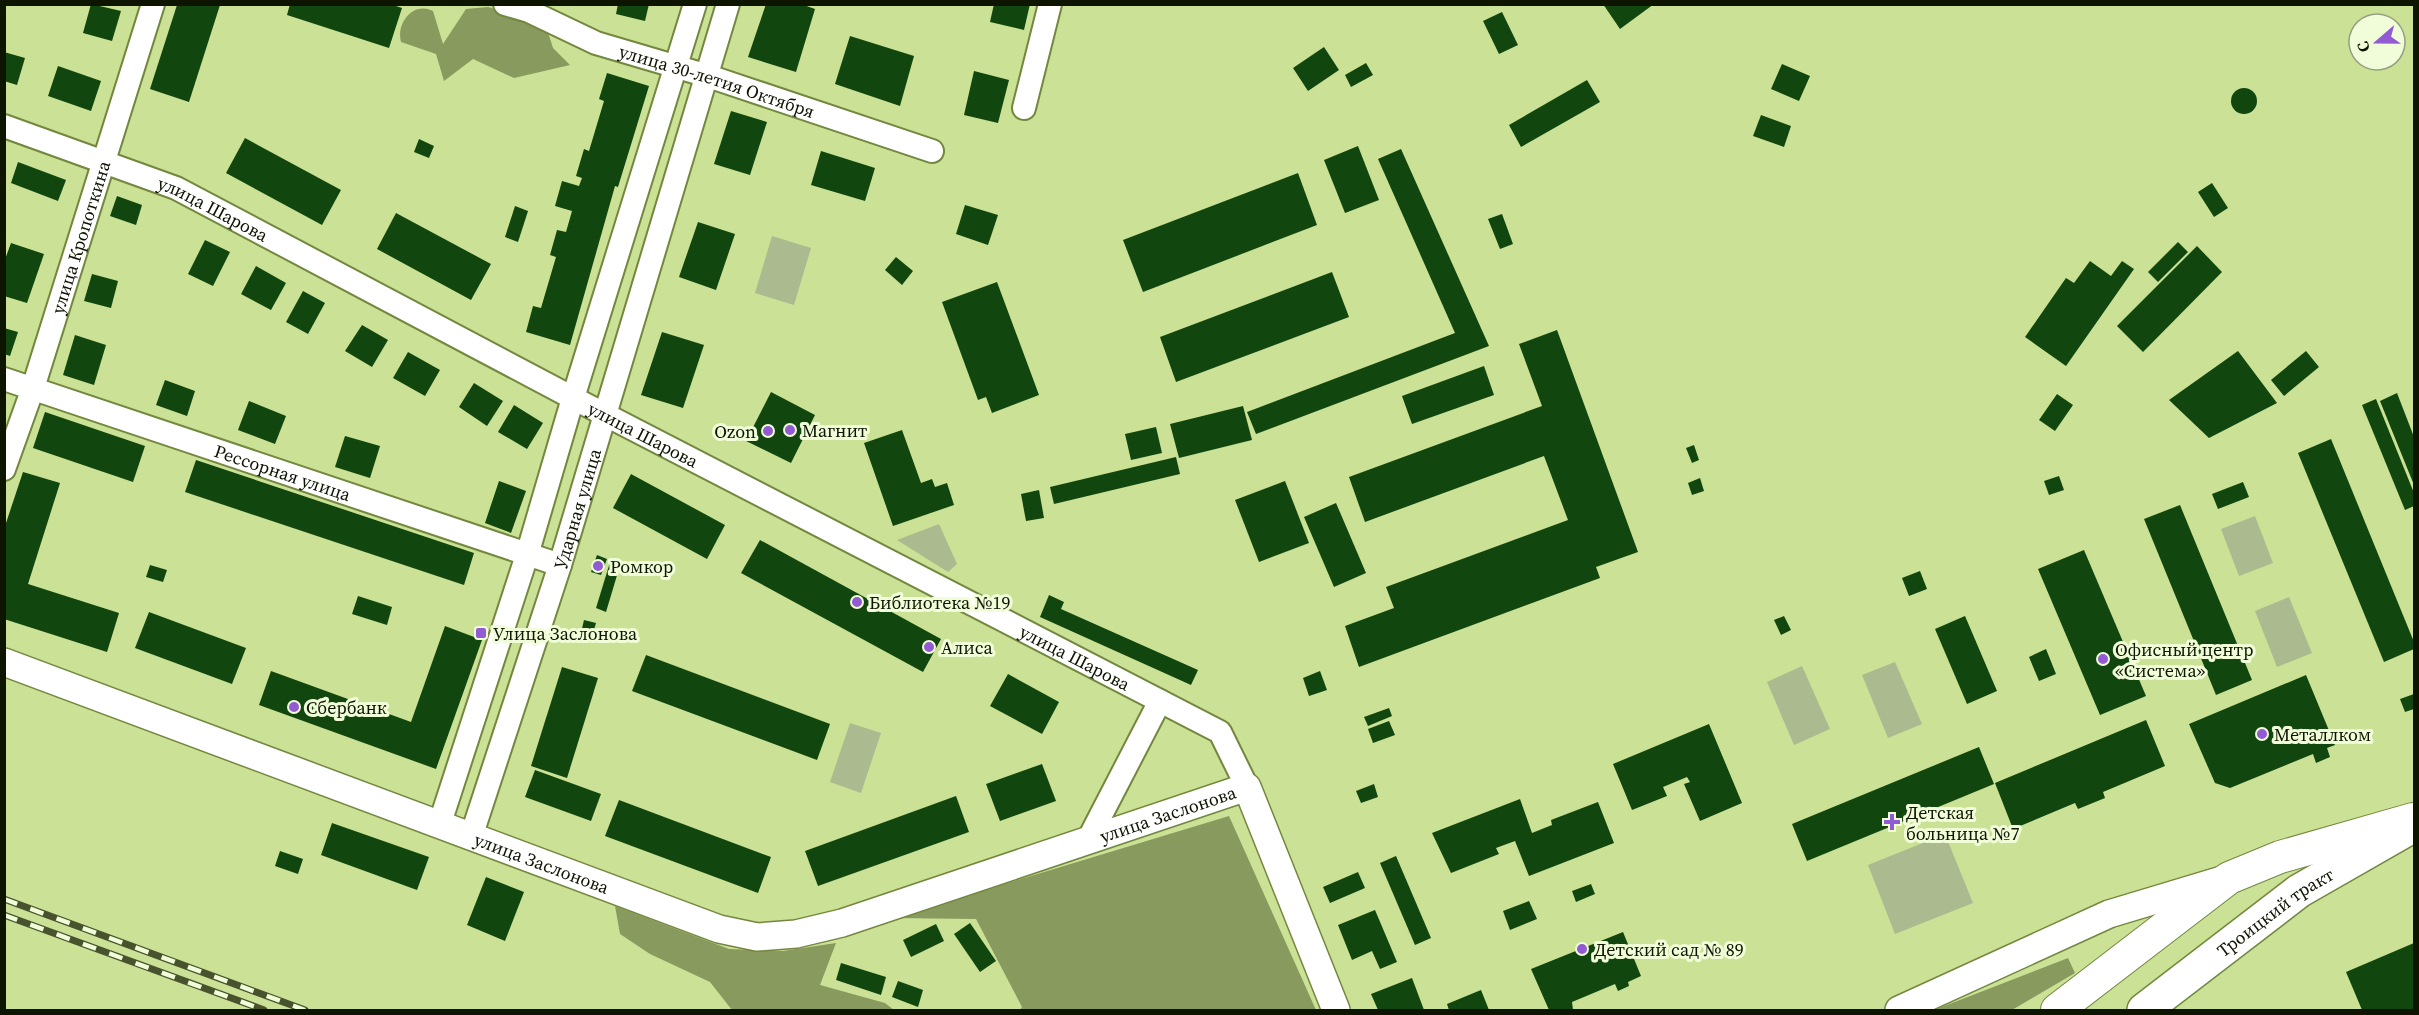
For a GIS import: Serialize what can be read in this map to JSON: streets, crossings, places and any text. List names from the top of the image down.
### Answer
{
  "streets": {
    "main road": ["Троицкий тракт"],
    "street": [
      "улица 30-летия Октября",
      "улица Шарова",
      "улица Кропоткина",
      "Рессорная улица",
      "Ударная улица",
      "улица Заслонова"
    ]
  },
  "crossings": [
    ["улица 30-летия Октября", "Ударная улица"],
    ["улица Шарова", "улица Кропоткина"],
    ["улица Шарова", "Ударная улица"],
    ["улица Шарова", "улица Заслонова"],
    ["улица Кропоткина", "Рессорная улица"],
    ["Рессорная улица", "Ударная улица"],
    ["Ударная улица", "улица Заслонова"]
  ],
  "places": {
    "other": [
      "Магнит",
      "Ozon",
      "Ромкор",
      "Библиотека №19",
      "Алиса",
      "Офисный центр «Система»",
      "Сбербанк",
      "Металлком",
      "Детский сад № 89"
    ],
    "transit": ["Улица Заслонова"],
    "health": ["Детская больница №7"]
  },
  "north": "left"
}
